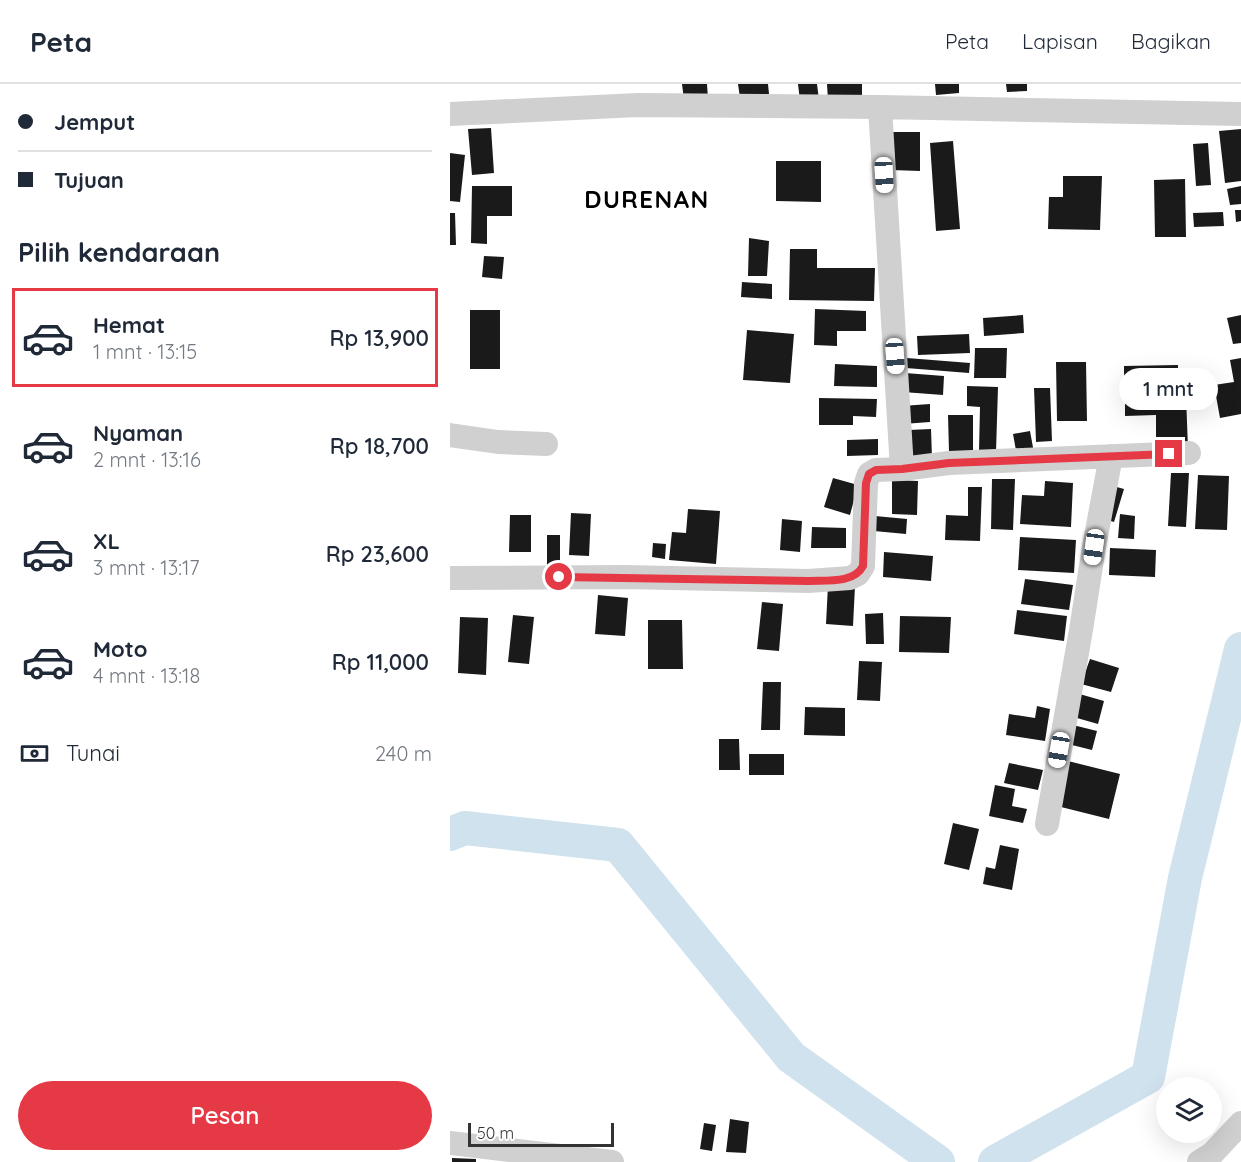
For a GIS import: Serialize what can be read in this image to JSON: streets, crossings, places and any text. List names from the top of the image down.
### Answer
{
  "districts": ["DURENAN"],
  "scale_bar": "50 m",
  "page": {
    "header": "Peta",
    "nav": ["Peta", "Lapisan", "Bagikan"],
    "banner": ["Jemput", "Tujuan"],
    "heading": "Pilih kendaraan",
    "list": [
      {
        "name": "Hemat",
        "note": "1 mnt · 13:15",
        "value": "Rp 13,900"
      },
      {
        "name": "Nyaman",
        "note": "2 mnt · 13:16",
        "value": "Rp 18,700"
      },
      {
        "name": "XL",
        "note": "3 mnt · 13:17",
        "value": "Rp 23,600"
      },
      {
        "name": "Moto",
        "note": "4 mnt · 13:18",
        "value": "Rp 11,000"
      }
    ],
    "bubble": "1 mnt",
    "pay": ["Tunai", "240 m"],
    "buttons": "Pesan",
    "scale": "50 m"
  }
}
